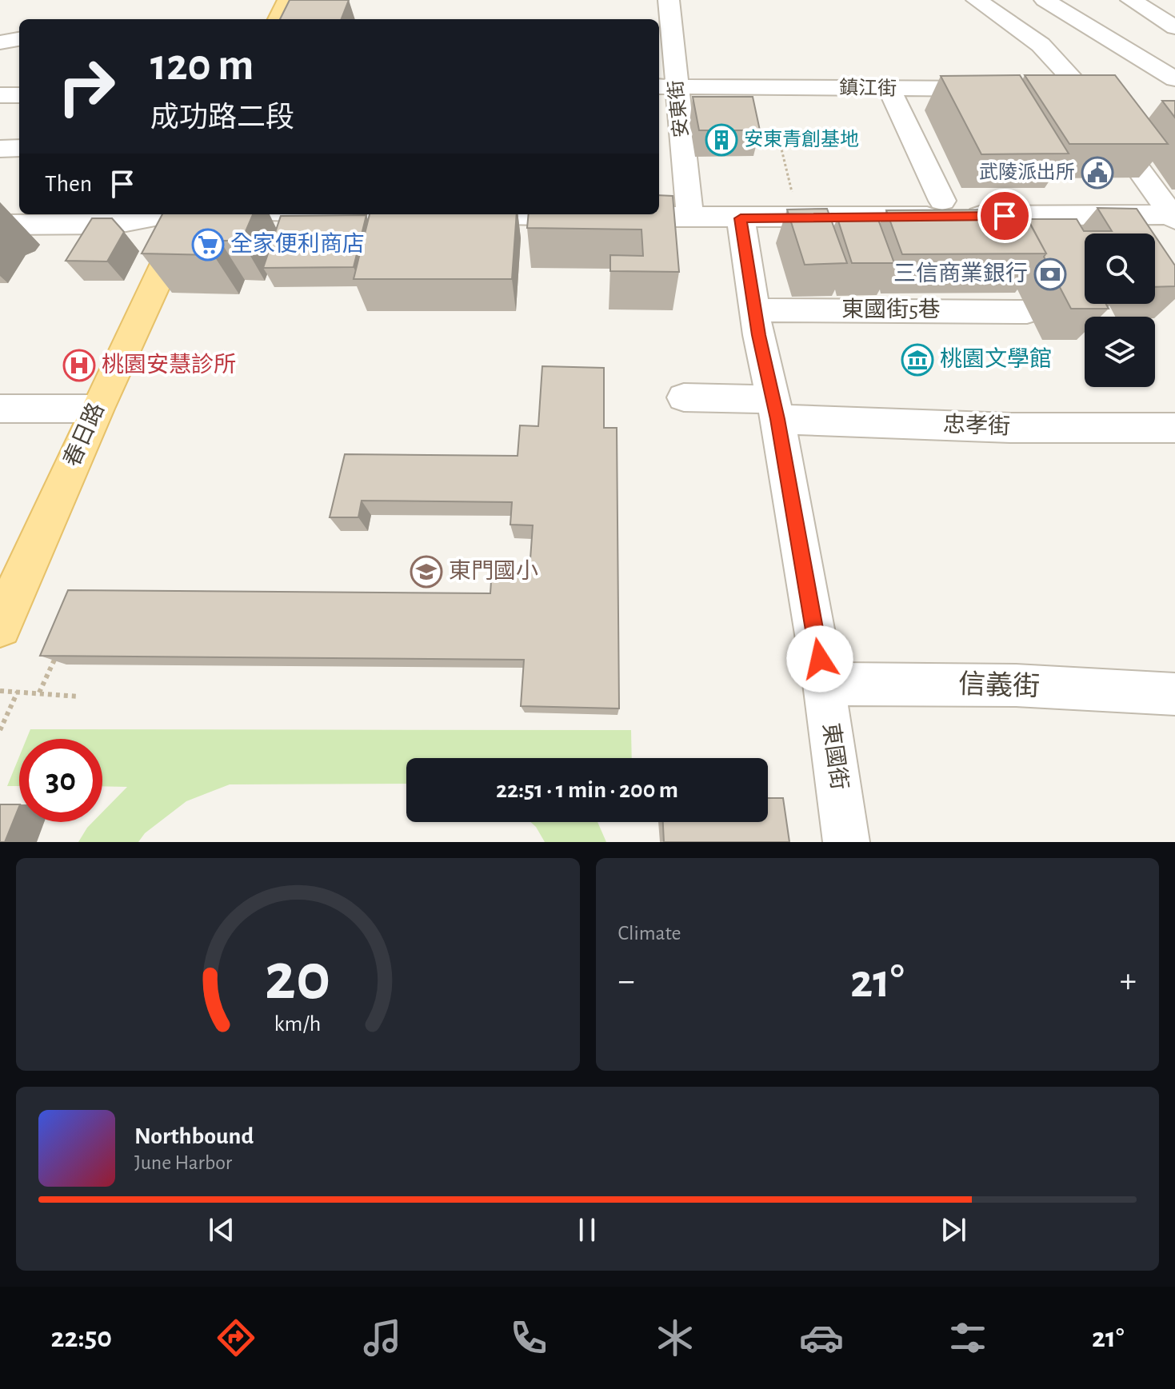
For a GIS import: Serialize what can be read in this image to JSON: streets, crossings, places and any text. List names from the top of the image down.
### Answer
{
  "streets": {
    "main road": ["春日路"],
    "street": [
      "鎮江街",
      "安東街",
      "東國街5巷",
      "忠孝街",
      "信義街",
      "東國街"
    ]
  },
  "crossings": [
    ["鎮江街", "安東街"],
    ["東國街5巷", "東國街"],
    ["忠孝街", "東國街"],
    ["信義街", "東國街"]
  ],
  "places": {
    "building": ["安東青創基地"],
    "public building": ["武陵派出所"],
    "supermarket": ["全家便利商店"],
    "bank": ["三信商業銀行"],
    "museum": ["桃園文學館"],
    "hospital": ["桃園安慧診所"],
    "school or university": ["東門國小"]
  },
  "page": {
    "turn": ["120 m", "成功路二段"],
    "then": "Then",
    "limit": "30",
    "trip": "22:51 · 1 min · 200 m",
    "tile": "Climate",
    "heat": ["−", "21°", "+"],
    "song": ["Northbound", "June Harbor"],
    "tabs": ["22:50", "21°"],
    "gauge": ["20", "km/h"]
  }
}
